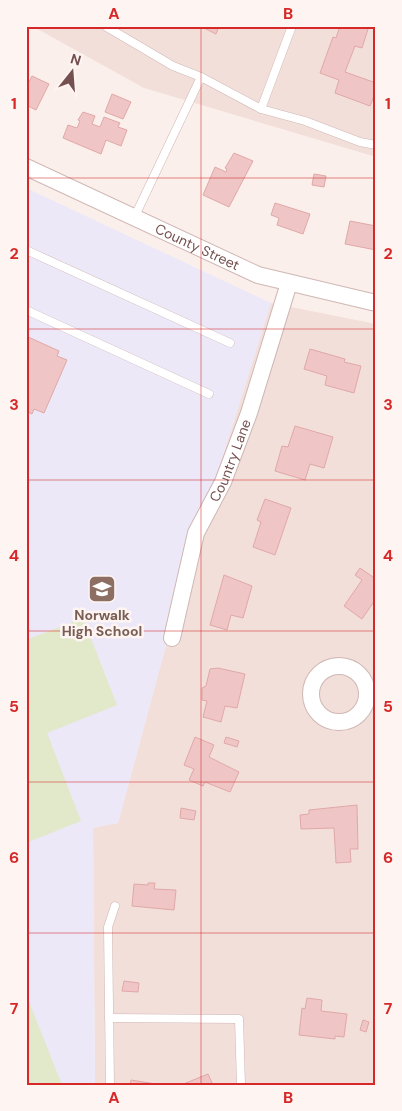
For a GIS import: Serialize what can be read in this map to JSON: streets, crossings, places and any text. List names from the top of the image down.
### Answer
{
  "streets": {
    "street": ["County Street", "Country Lane"]
  },
  "crossings": [
    ["County Street", "Country Lane"]
  ],
  "places": {
    "school or university": ["Norwalk High School"]
  },
  "north": "top",
  "grid": {
    "columns": ["A", "B"],
    "rows": [
      "1",
      "2",
      "3",
      "4",
      "5",
      "6",
      "7"
    ]
  }
}
